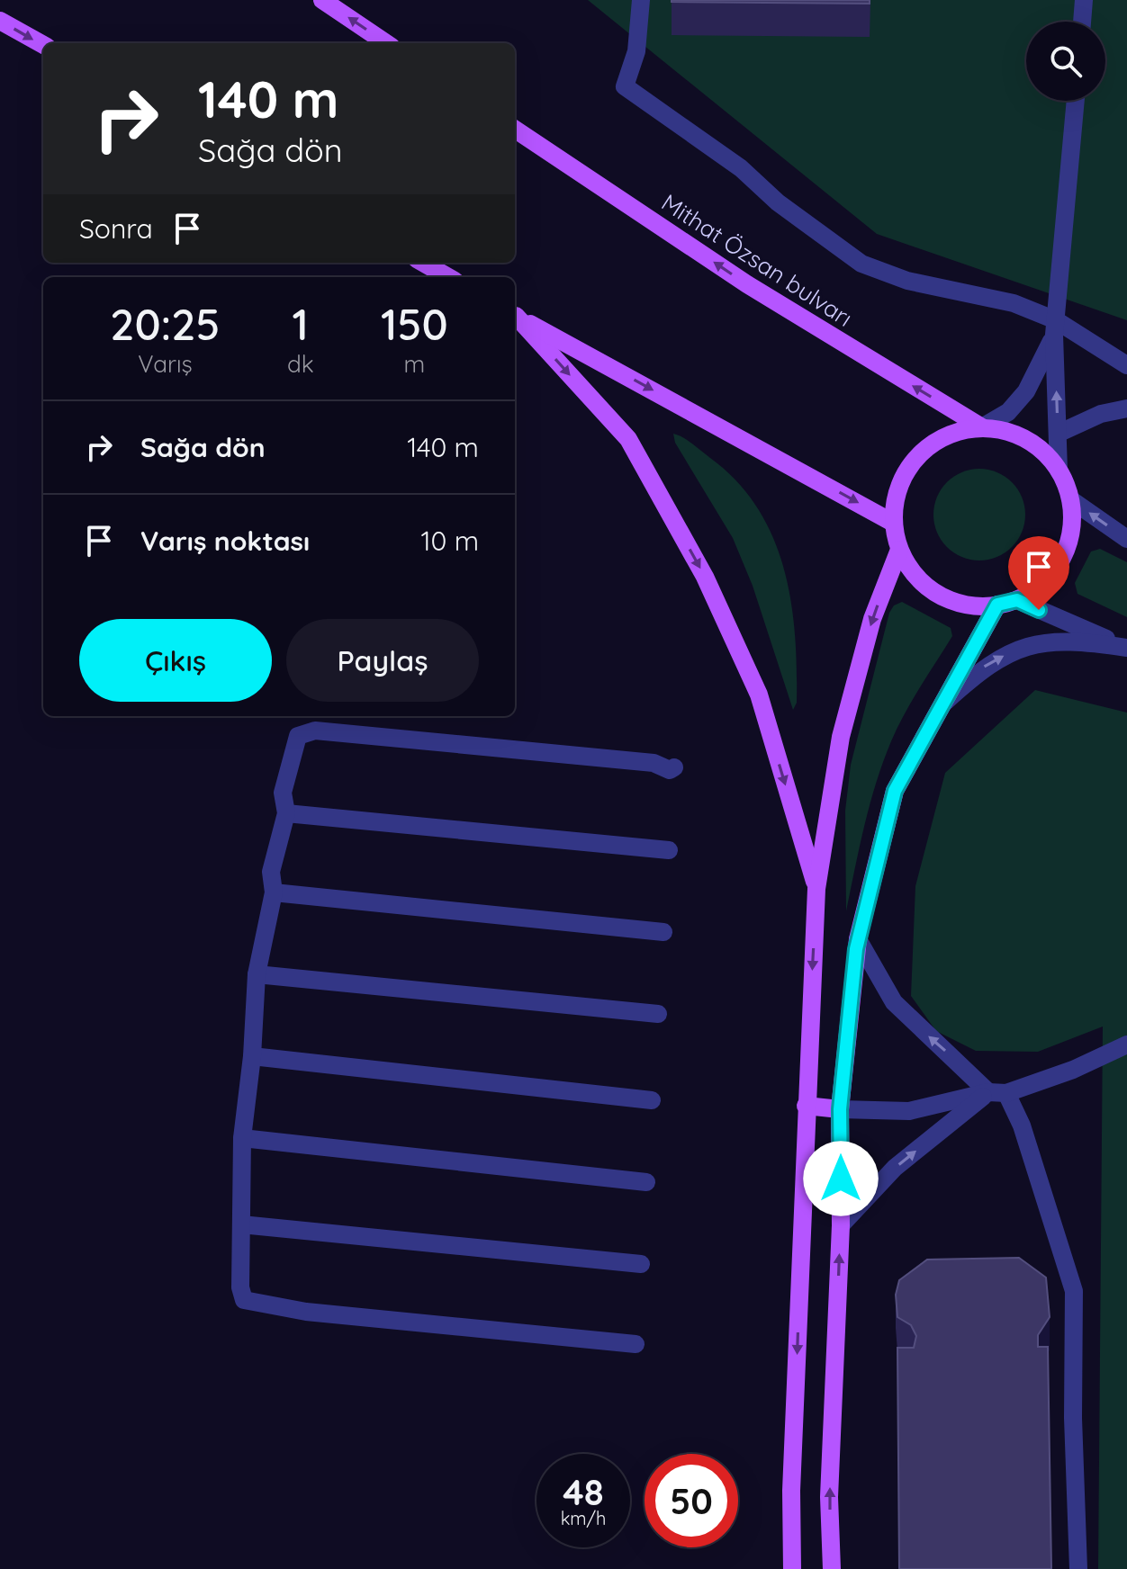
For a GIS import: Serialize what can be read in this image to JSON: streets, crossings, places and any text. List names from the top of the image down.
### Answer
{
  "streets": {
    "main road": ["Mithat Özsan bulvarı"]
  },
  "page": {
    "turn": ["140 m", "Sağa dön"],
    "then": "Sonra",
    "eta": [
      "20:25",
      "Varış",
      "1",
      "dk",
      "150",
      "m"
    ],
    "list": [
      {
        "name": "Sağa dön",
        "value": "140 m"
      },
      {
        "name": "Varış noktası",
        "value": "10 m"
      }
    ],
    "buttons": ["Çıkış", "Paylaş"],
    "speed": "48 km/h",
    "limit": "50"
  }
}
